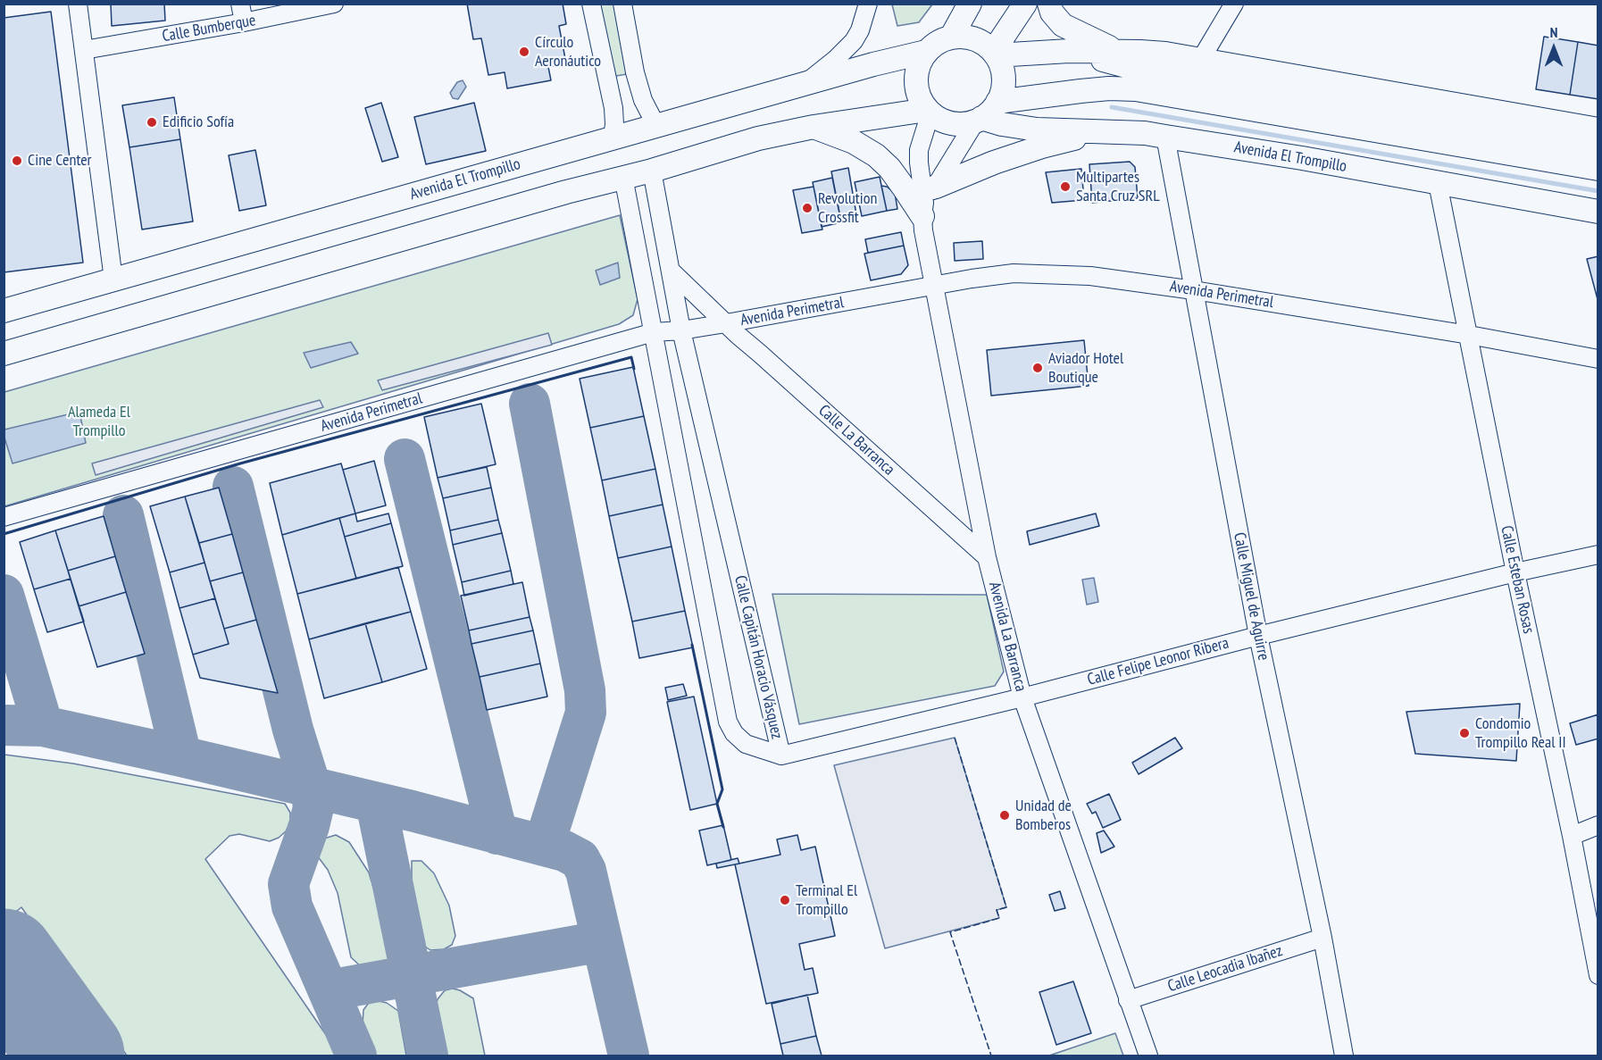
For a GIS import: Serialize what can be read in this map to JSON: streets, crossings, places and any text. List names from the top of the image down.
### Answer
{
  "streets": {
    "main road": ["Avenida El Trompillo"],
    "street": [
      "Calle Bumberque",
      "Avenida Perimetral",
      "Calle La Barranca",
      "Calle Esteban Rosas",
      "Calle Miguel de Aguirre",
      "Avenida La Barranca",
      "Calle Capitán Horacio Vásquez",
      "Calle Felipe Leonor Ribera",
      "Calle Leocadia Ibañez"
    ]
  },
  "crossings": [
    ["Avenida El Trompillo", "Calle Esteban Rosas"],
    ["Avenida El Trompillo", "Calle Miguel de Aguirre"],
    ["Avenida El Trompillo", "Avenida La Barranca"],
    ["Avenida Perimetral", "Calle La Barranca"],
    ["Avenida Perimetral", "Calle Esteban Rosas"],
    ["Avenida Perimetral", "Calle Miguel de Aguirre"],
    ["Avenida Perimetral", "Avenida La Barranca"],
    ["Avenida Perimetral", "Calle Capitán Horacio Vásquez"],
    ["Calle La Barranca", "Avenida La Barranca"],
    ["Calle La Barranca", "Calle Capitán Horacio Vásquez"],
    ["Calle Esteban Rosas", "Calle Felipe Leonor Ribera"],
    ["Calle Miguel de Aguirre", "Calle Felipe Leonor Ribera"],
    ["Calle Miguel de Aguirre", "Calle Leocadia Ibañez"],
    ["Avenida La Barranca", "Calle Felipe Leonor Ribera"],
    ["Avenida La Barranca", "Calle Leocadia Ibañez"],
    ["Calle Capitán Horacio Vásquez", "Calle Felipe Leonor Ribera"]
  ],
  "parks": ["Alameda El Trompillo"],
  "places": [
    "Círculo Aeronáutico",
    "Edificio Sofía",
    "Cine Center",
    "Multipartes Santa Cruz SRL",
    "Revolution Crossfit",
    "Aviador Hotel Boutique",
    "Condomio Trompillo Real II",
    "Unidad de Bomberos",
    "Terminal El Trompillo"
  ],
  "north": "top"
}
